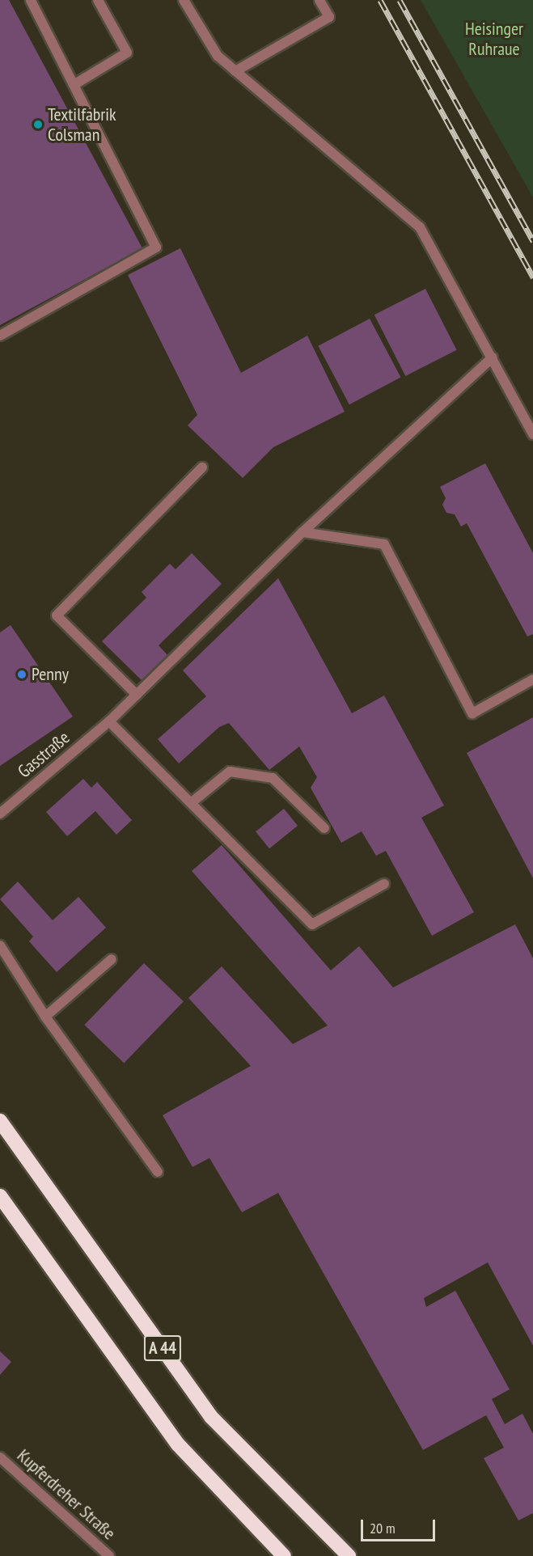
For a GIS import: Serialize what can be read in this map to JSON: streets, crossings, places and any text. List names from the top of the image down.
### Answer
{
  "streets": {
    "highway": ["A 44"],
    "street": ["Gasstraße", "Kupferdreher Straße"]
  },
  "parks": ["Heisinger Ruhraue"],
  "places": ["Textilfabrik Colsman", "Penny"],
  "scale_bar": "20 m"
}
